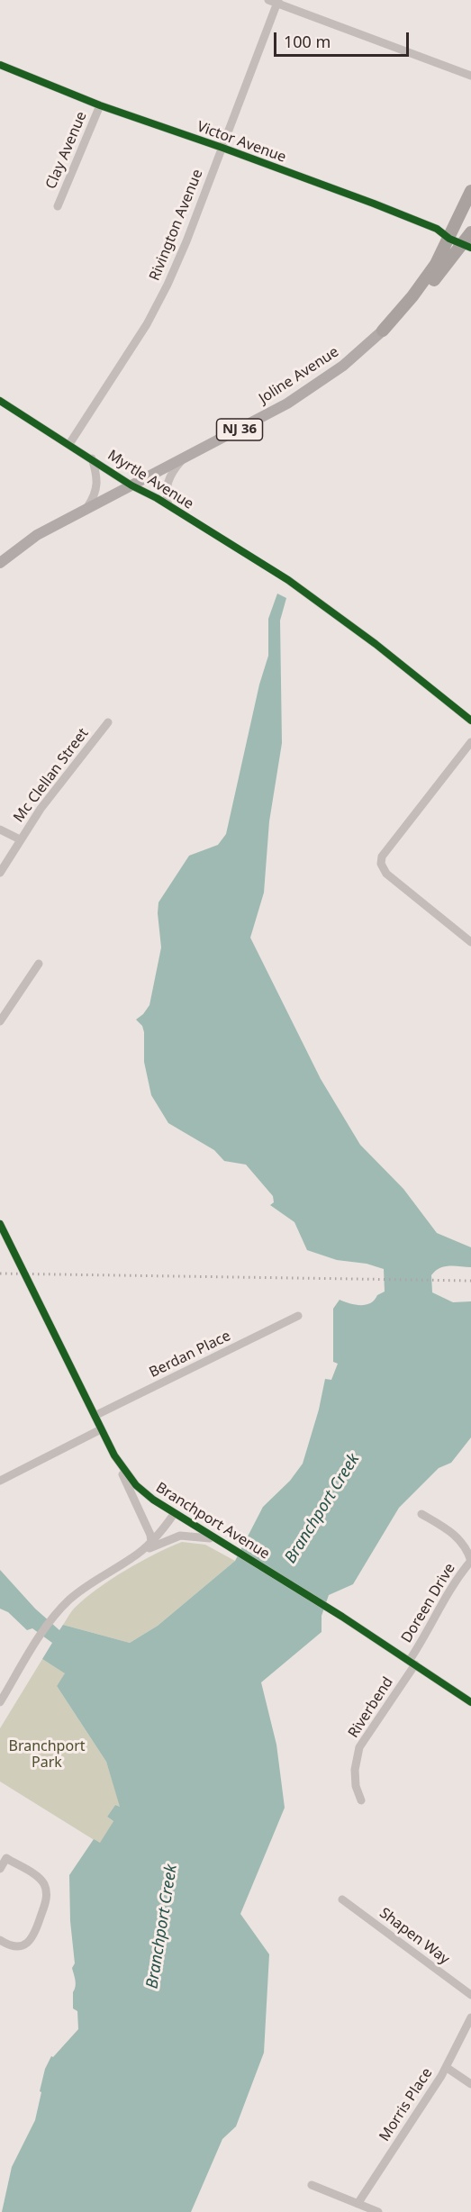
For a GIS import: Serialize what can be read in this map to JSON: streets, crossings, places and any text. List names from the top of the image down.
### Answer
{
  "streets": {
    "highway": ["NJ 36"],
    "main road": ["Joline Avenue"],
    "street": [
      "Victor Avenue",
      "Clay Avenue",
      "Rivington Avenue",
      "Myrtle Avenue",
      "Mc Clellan Street",
      "Berdan Place",
      "Branchport Avenue",
      "Doreen Drive",
      "Riverbend",
      "Shapen Way",
      "Morris Place"
    ]
  },
  "crossings": [
    ["Victor Avenue", "Clay Avenue"],
    ["Victor Avenue", "Rivington Avenue"],
    ["Victor Avenue", "NJ 36"],
    ["Rivington Avenue", "Myrtle Avenue"],
    ["Joline Avenue", "NJ 36"],
    ["Joline Avenue", "Myrtle Avenue"],
    ["Berdan Place", "Branchport Avenue"],
    ["Branchport Avenue", "Doreen Drive"],
    ["Branchport Avenue", "Riverbend"],
    ["Doreen Drive", "Riverbend"]
  ],
  "water": ["Branchport Creek"],
  "parks": ["Branchport Park"],
  "scale_bar": "100 m"
}
